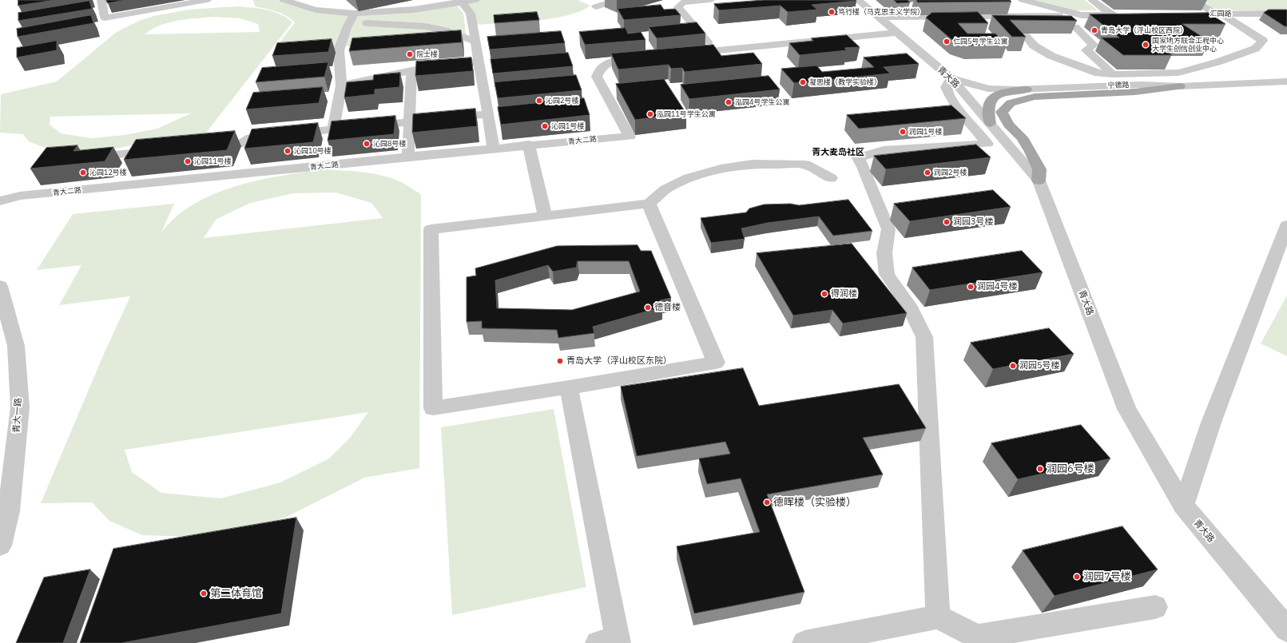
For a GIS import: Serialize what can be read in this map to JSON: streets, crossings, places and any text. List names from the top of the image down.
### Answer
{
  "streets": {
    "street": [
      "汇园路",
      "青大路",
      "宁德路",
      "青大二路",
      "青大一路"
    ]
  },
  "crossings": [
    ["青大路", "宁德路"]
  ],
  "districts": ["青大麦岛社区"],
  "places": [
    "笃行楼（马克思主义学院）",
    "青岛大学（浮山校区西院）",
    "仁园5号学生公寓",
    "国家地方联合工程中心 大学生创信创业中心",
    "院士楼",
    "凝思楼（教学实验楼）",
    "沁园2号楼",
    "泓园4号学生公寓",
    "泓园11号学生公寓",
    "沁园1号楼",
    "润园1号楼",
    "沁园8号楼",
    "沁园10号楼",
    "沁园11号楼",
    "沁园12号楼",
    "润园2号楼",
    "润园3号楼",
    "润园4号楼",
    "得润楼",
    "德音楼",
    "青岛大学（浮山校区东院）",
    "润园5号楼",
    "润园6号楼",
    "德晖楼（实验楼）",
    "润园7号楼",
    "第二体育馆"
  ]
}
